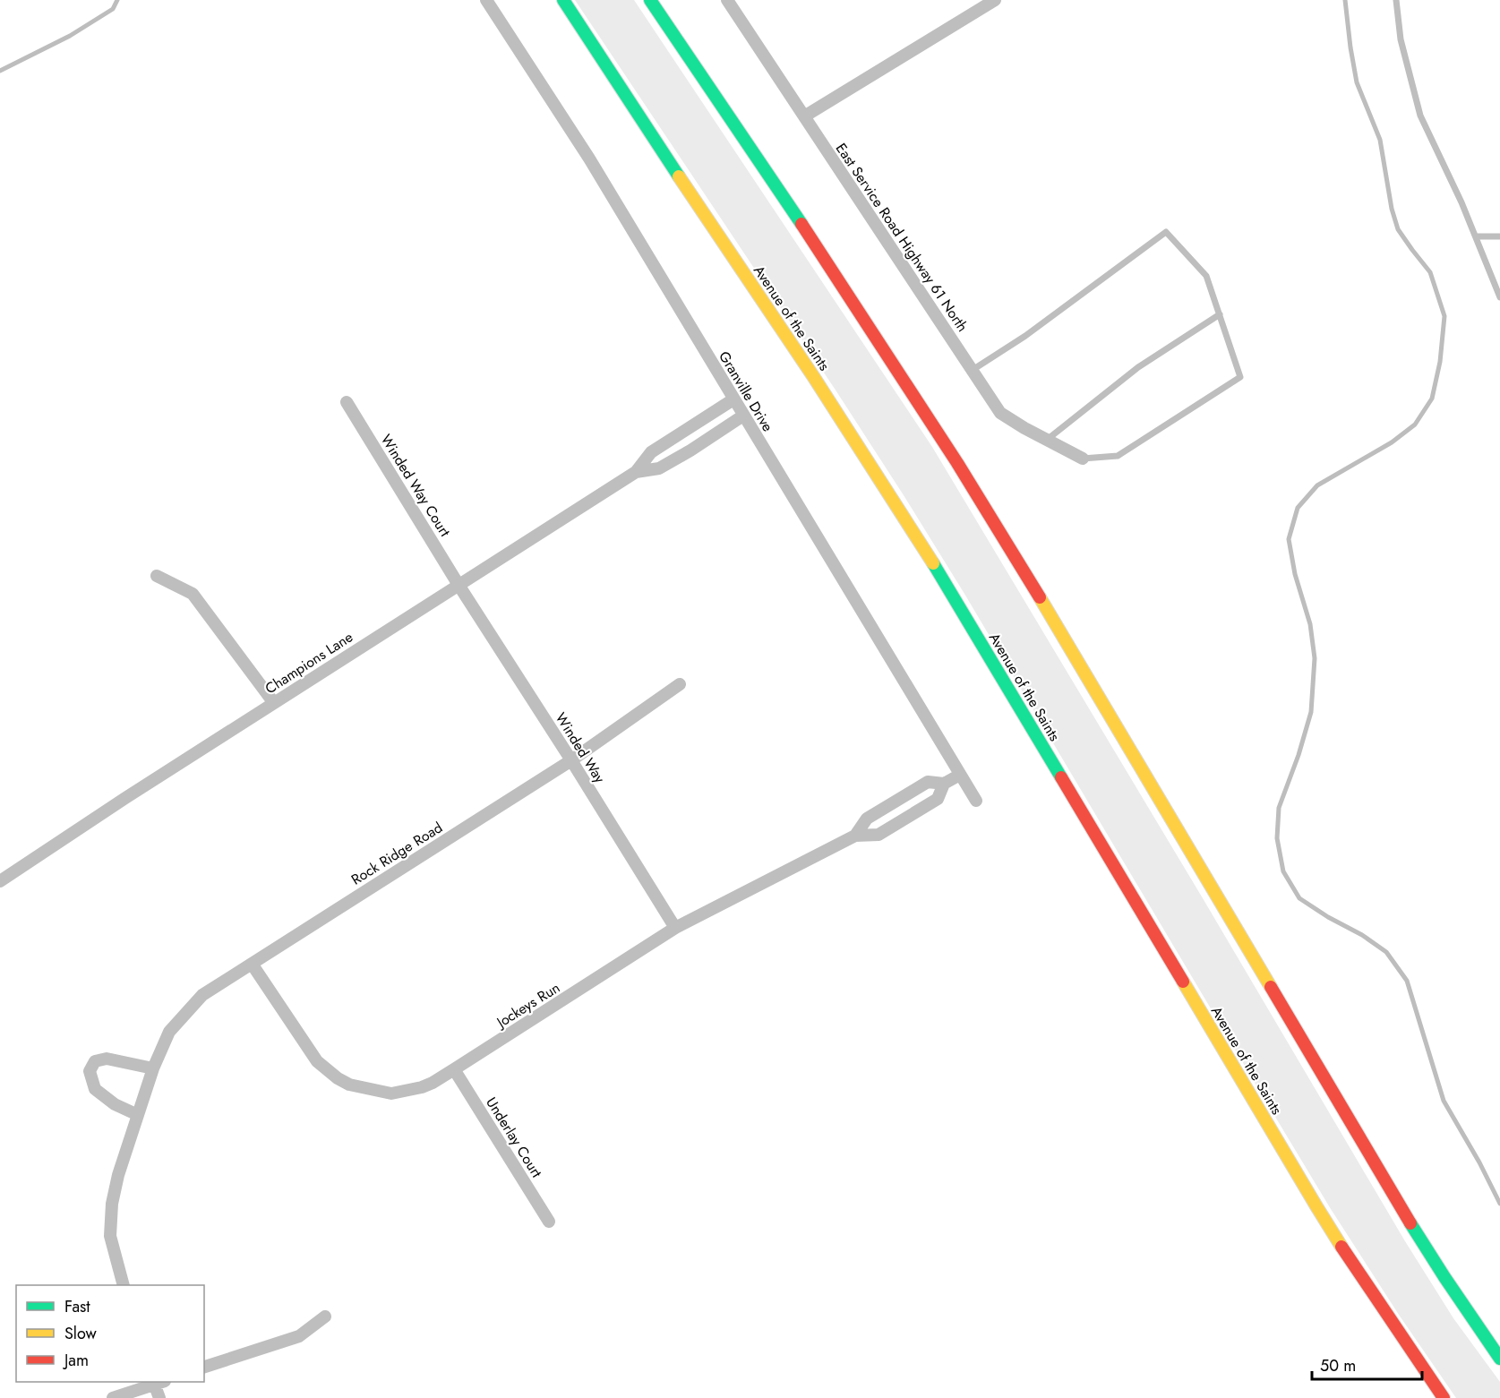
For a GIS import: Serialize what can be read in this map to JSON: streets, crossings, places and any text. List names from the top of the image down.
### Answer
{
  "streets": {
    "highway": ["Avenue of the Saints"],
    "street": [
      "East Service Road Highway 61 North",
      "Granville Drive",
      "Winded Way Court",
      "Champions Lane",
      "Winded Way",
      "Rock Ridge Road",
      "Jockeys Run",
      "Underlay Court"
    ]
  },
  "crossings": [
    ["Granville Drive", "Champions Lane"],
    ["Granville Drive", "Jockeys Run"],
    ["Winded Way Court", "Champions Lane"],
    ["Winded Way Court", "Winded Way"],
    ["Champions Lane", "Winded Way"],
    ["Winded Way", "Rock Ridge Road"],
    ["Winded Way", "Jockeys Run"],
    ["Rock Ridge Road", "Jockeys Run"],
    ["Jockeys Run", "Underlay Court"]
  ],
  "legend": ["Fast", "Slow", "Jam"],
  "scale_bar": "50 m"
}
